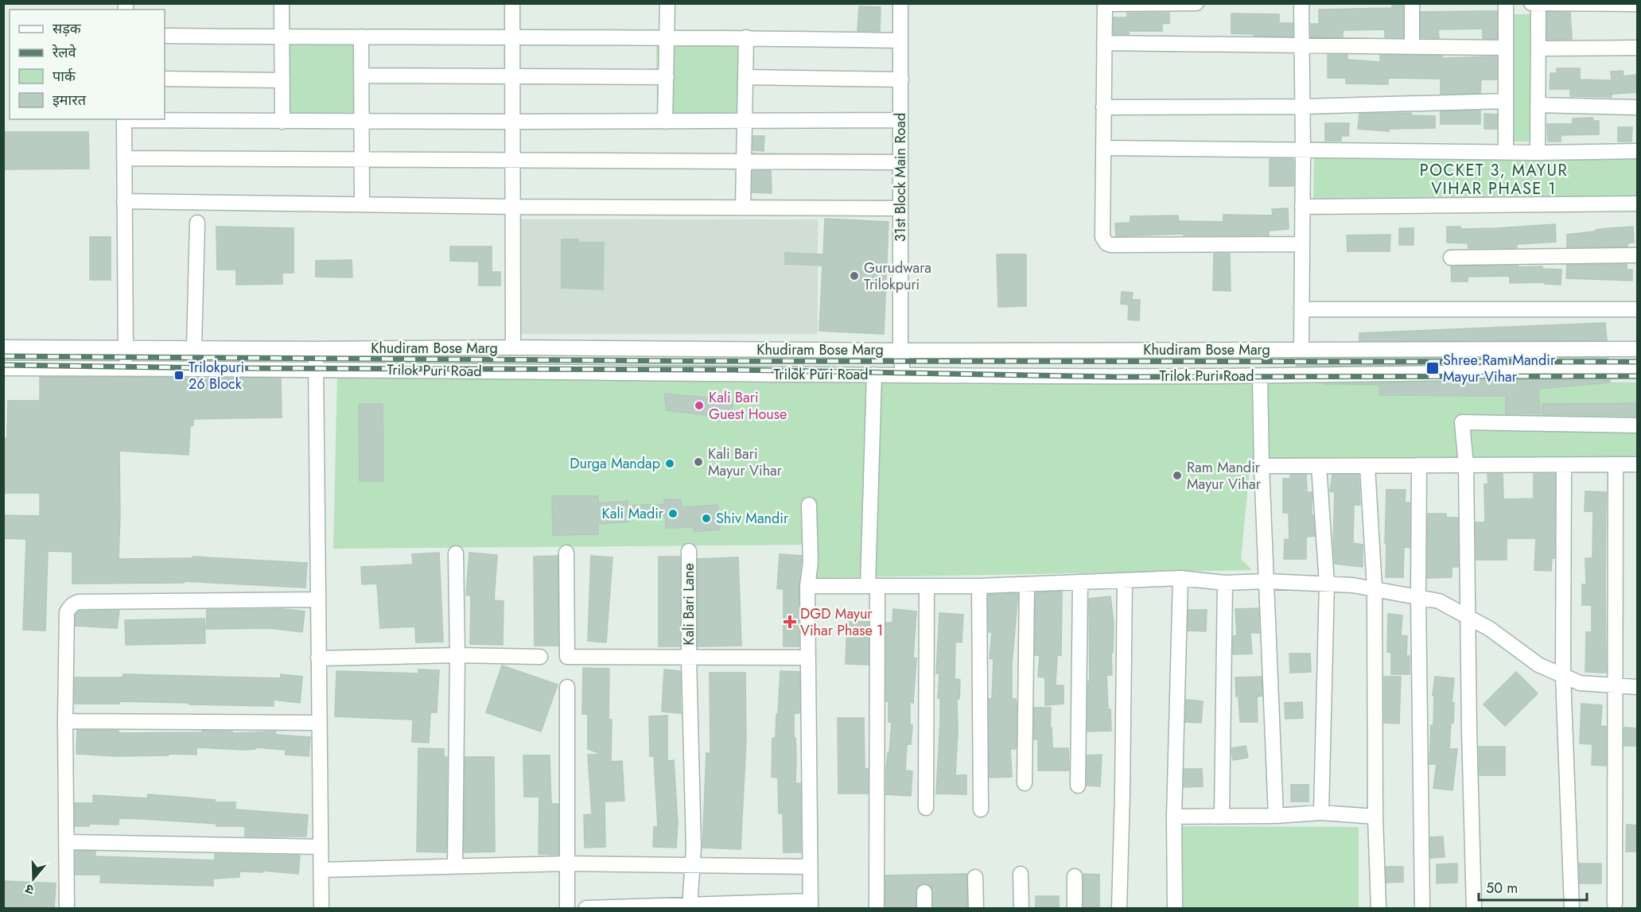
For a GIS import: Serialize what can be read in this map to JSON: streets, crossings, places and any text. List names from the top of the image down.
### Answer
{
  "streets": {
    "street": [
      "31st Block Main Road",
      "Khudiram Bose Marg",
      "Trilok Puri Road",
      "Kali Bari Lane"
    ]
  },
  "crossings": [
    ["31st Block Main Road", "Khudiram Bose Marg"],
    ["31st Block Main Road", "Trilok Puri Road"]
  ],
  "districts": ["POCKET 3, MAYUR VIHAR PHASE 1"],
  "places": {
    "other": [
      "Gurudwara Trilokpuri",
      "Kali Bari Guest House",
      "Kali Bari Mayur Vihar",
      "Durga Mandap",
      "Ram Mandir Mayur Vihar",
      "Kali Madir",
      "Shiv Mandir"
    ],
    "transit": ["Shree Ram Mandir Mayur Vihar", "Trilokpuri 26 Block"],
    "health": ["DGD Mayur Vihar Phase 1"]
  },
  "legend": [
    "सड़क",
    "रेलवे",
    "पार्क",
    "इमारत"
  ],
  "scale_bar": "50 m",
  "north": "bottom"
}
